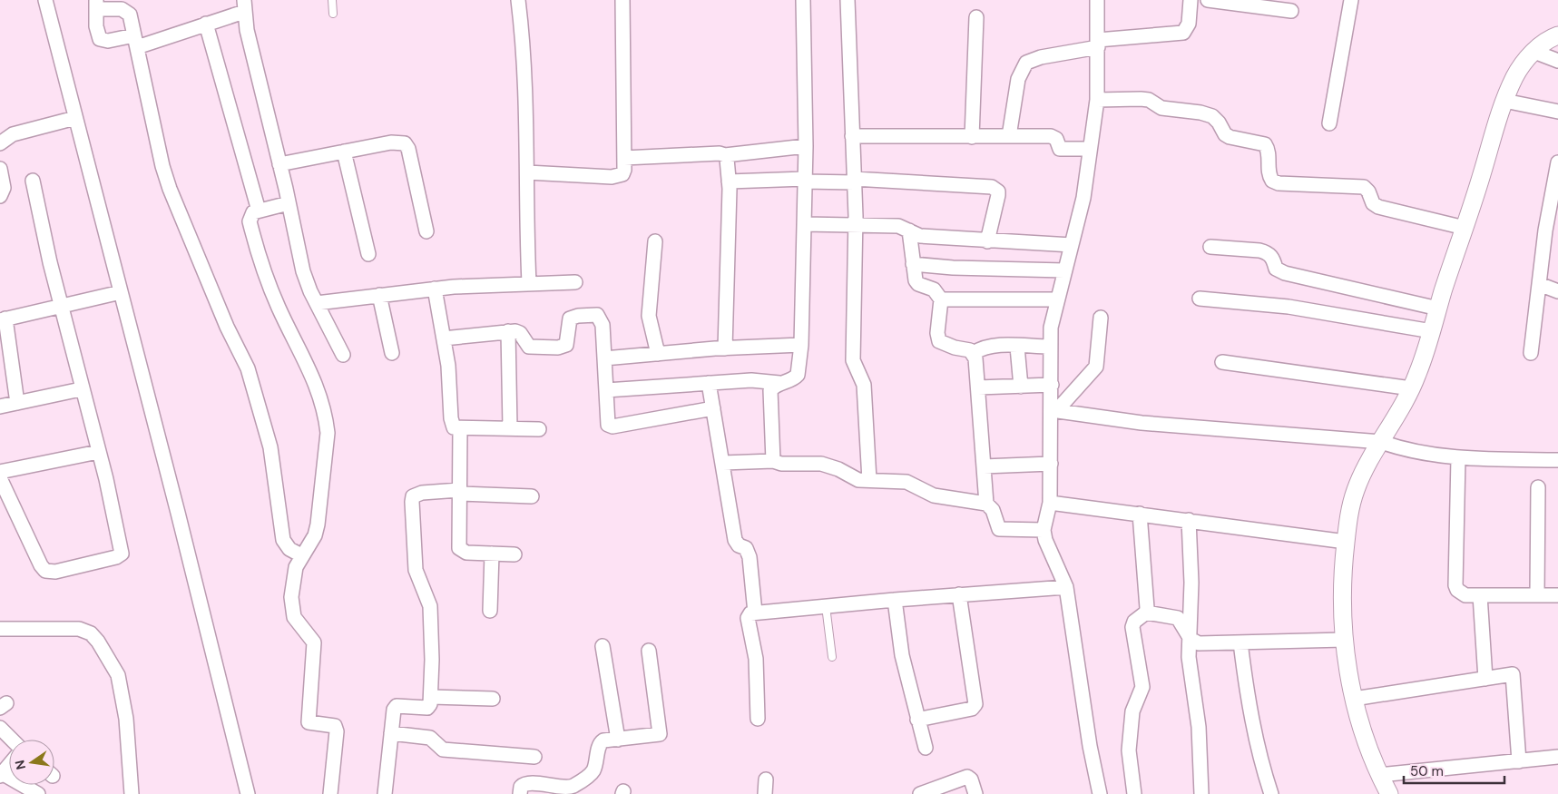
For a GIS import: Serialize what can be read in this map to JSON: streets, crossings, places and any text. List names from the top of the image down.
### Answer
{
  "scale_bar": "50 m",
  "north": "left"
}
